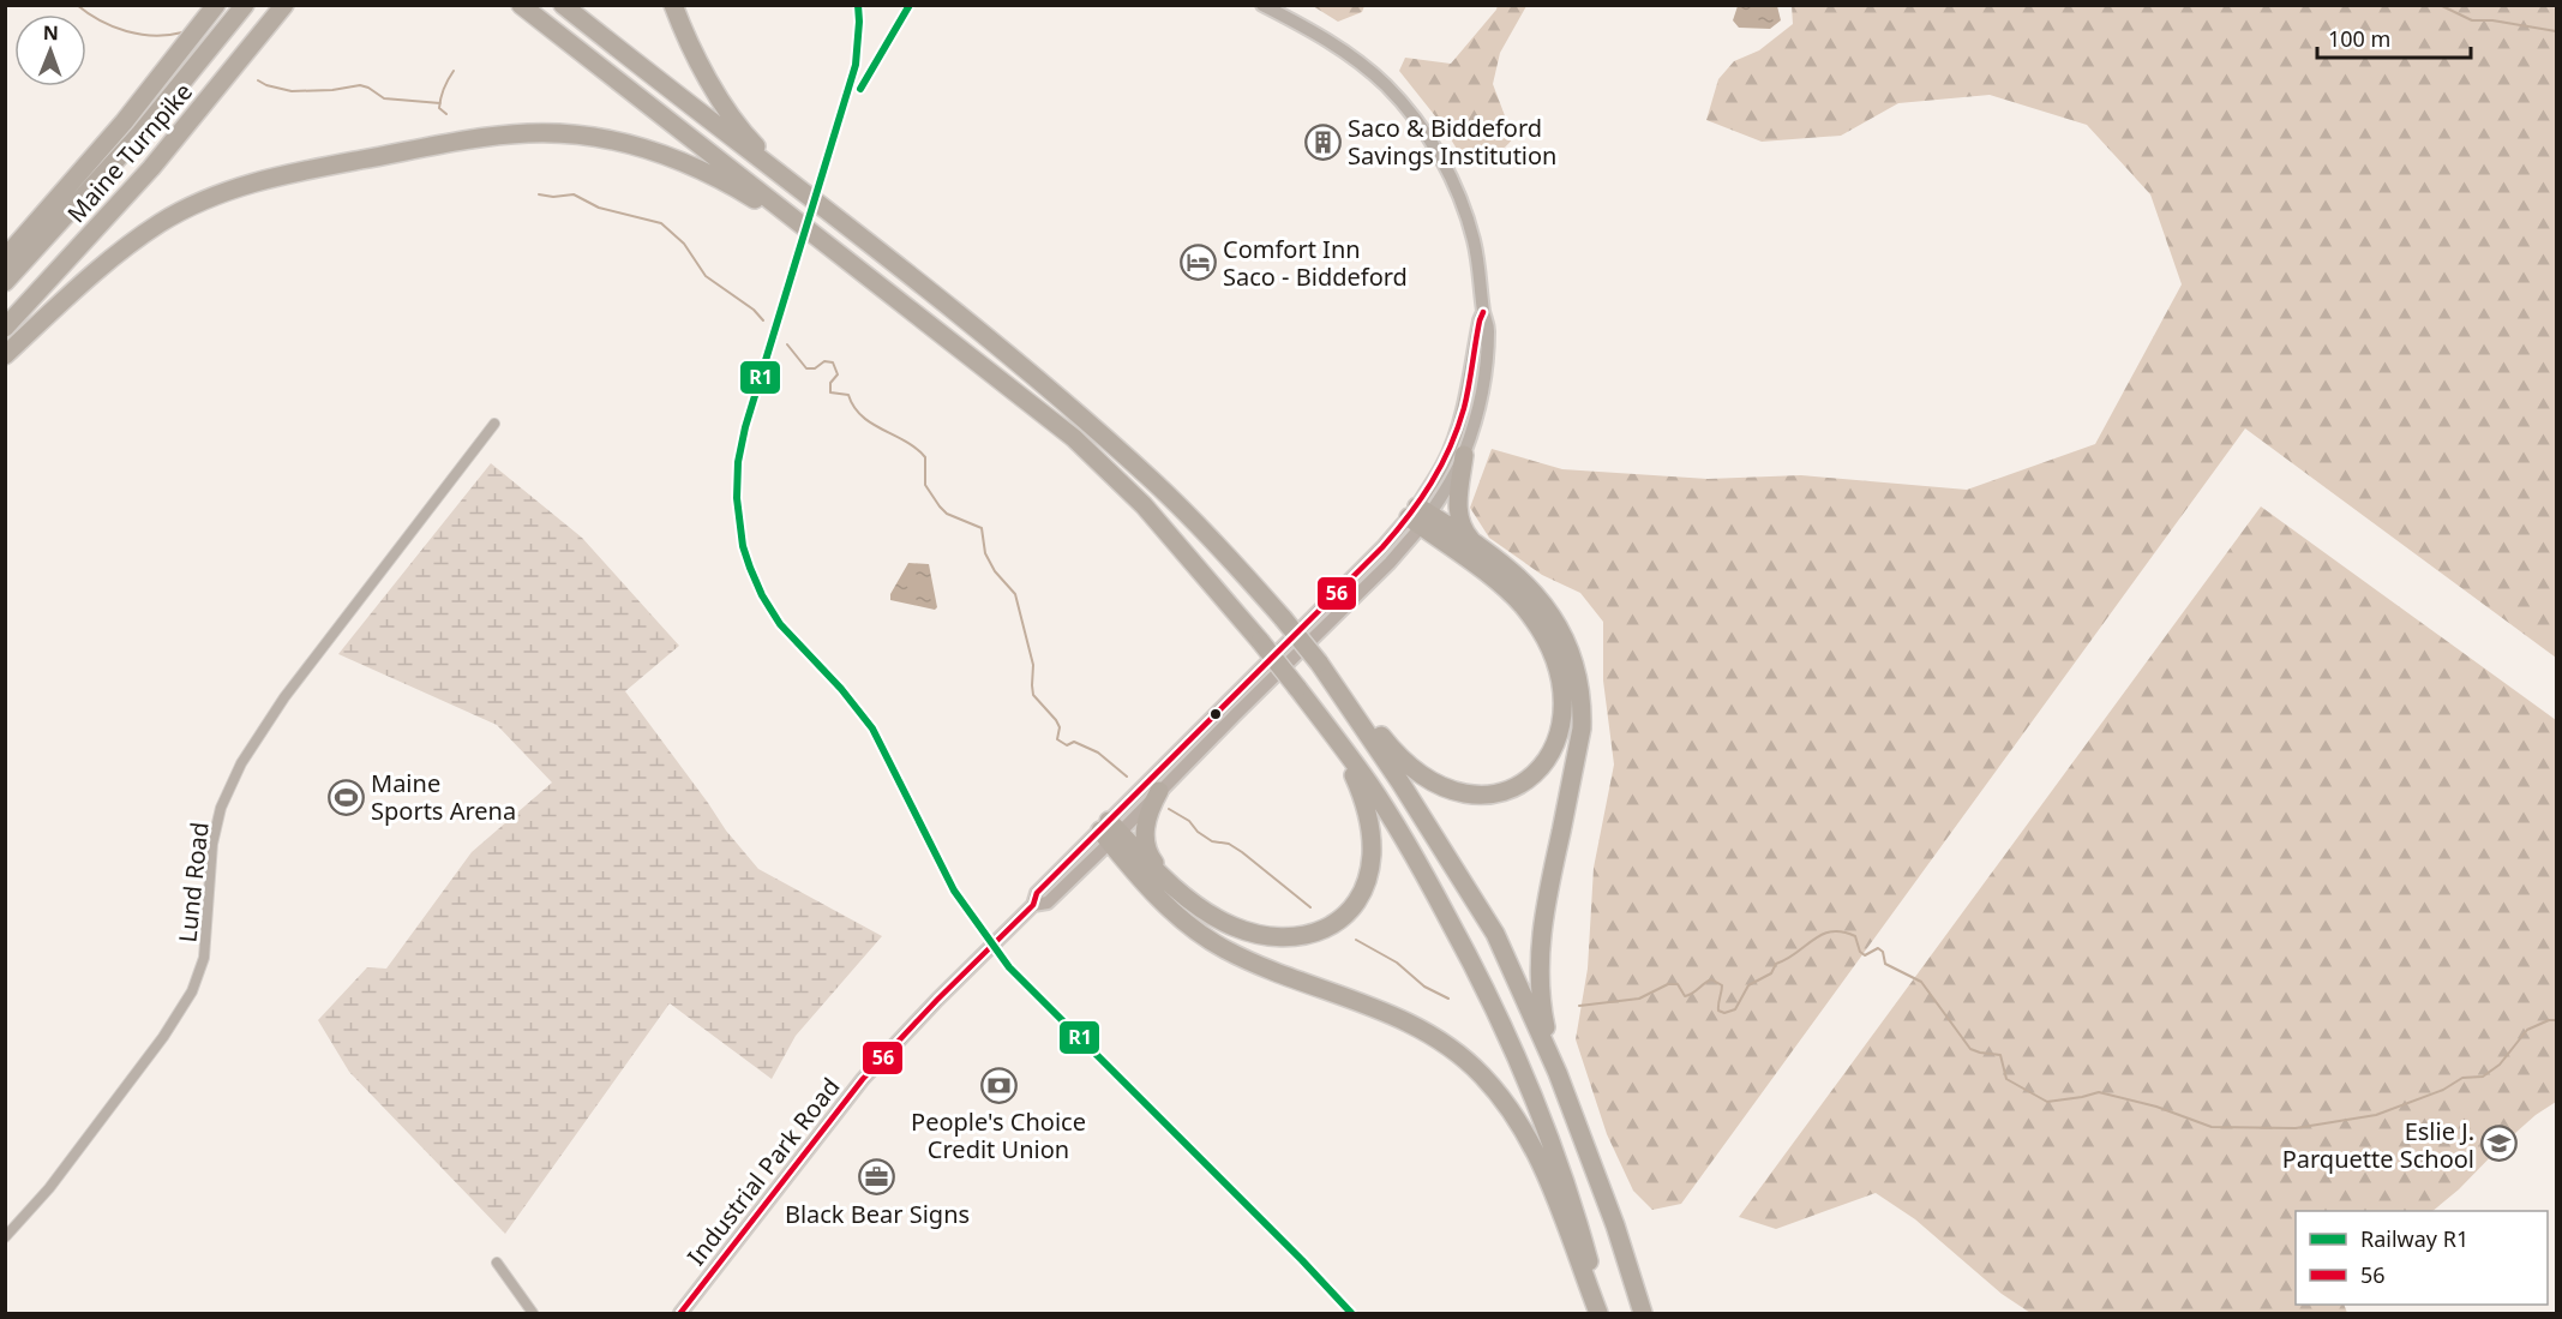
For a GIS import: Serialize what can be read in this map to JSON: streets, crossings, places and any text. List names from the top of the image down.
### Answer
{
  "streets": {
    "highway": ["Maine Turnpike"],
    "main road": ["Industrial Park Road"],
    "street": ["Lund Road"]
  },
  "places": {
    "building": ["Saco & Biddeford Savings Institution"],
    "hotel": ["Comfort Inn Saco - Biddeford"],
    "sports": ["Maine Sports Arena"],
    "bank": ["People's Choice Credit Union"],
    "school or university": ["Eslie J. Parquette School"],
    "office": ["Black Bear Signs"]
  },
  "lines": ["rail line R1", "transit line 56"],
  "legend": ["Railway R1", "56"],
  "scale_bar": "100 m",
  "north": "top"
}
